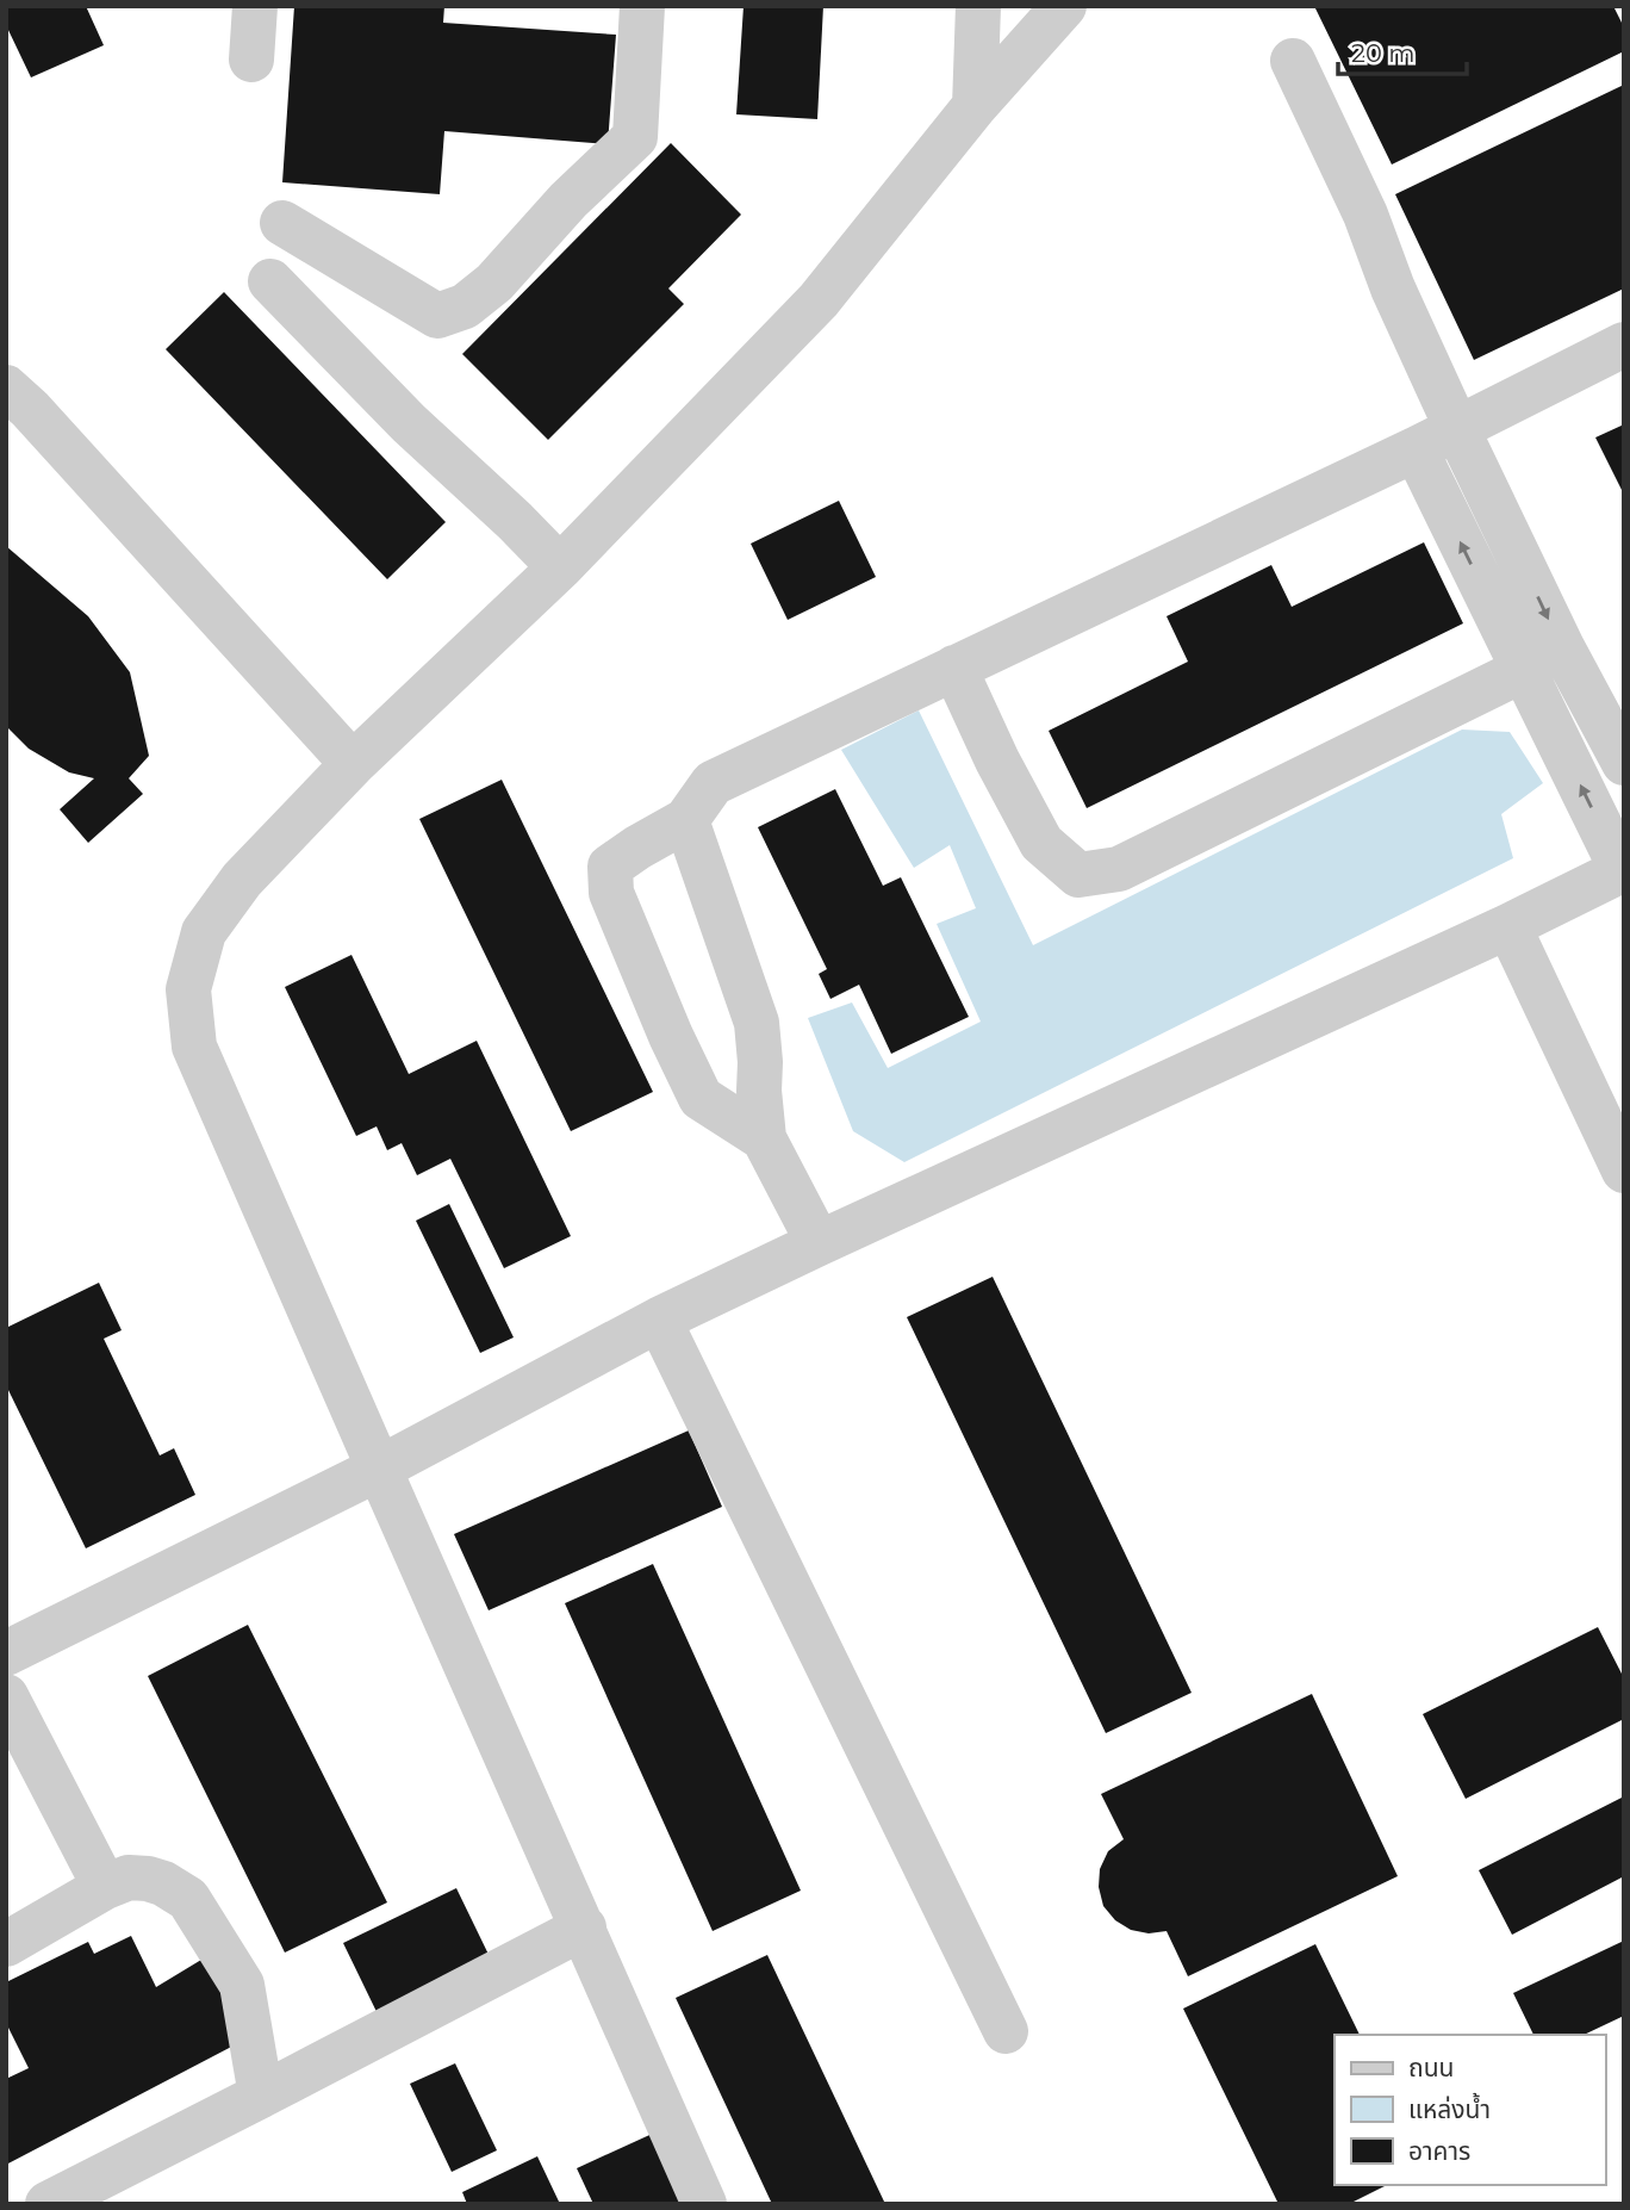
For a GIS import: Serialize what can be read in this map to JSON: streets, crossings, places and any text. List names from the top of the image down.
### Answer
{
  "legend": ["ถนน", "แหล่งน้ำ", "อาคาร"],
  "scale_bar": "20 m"
}
